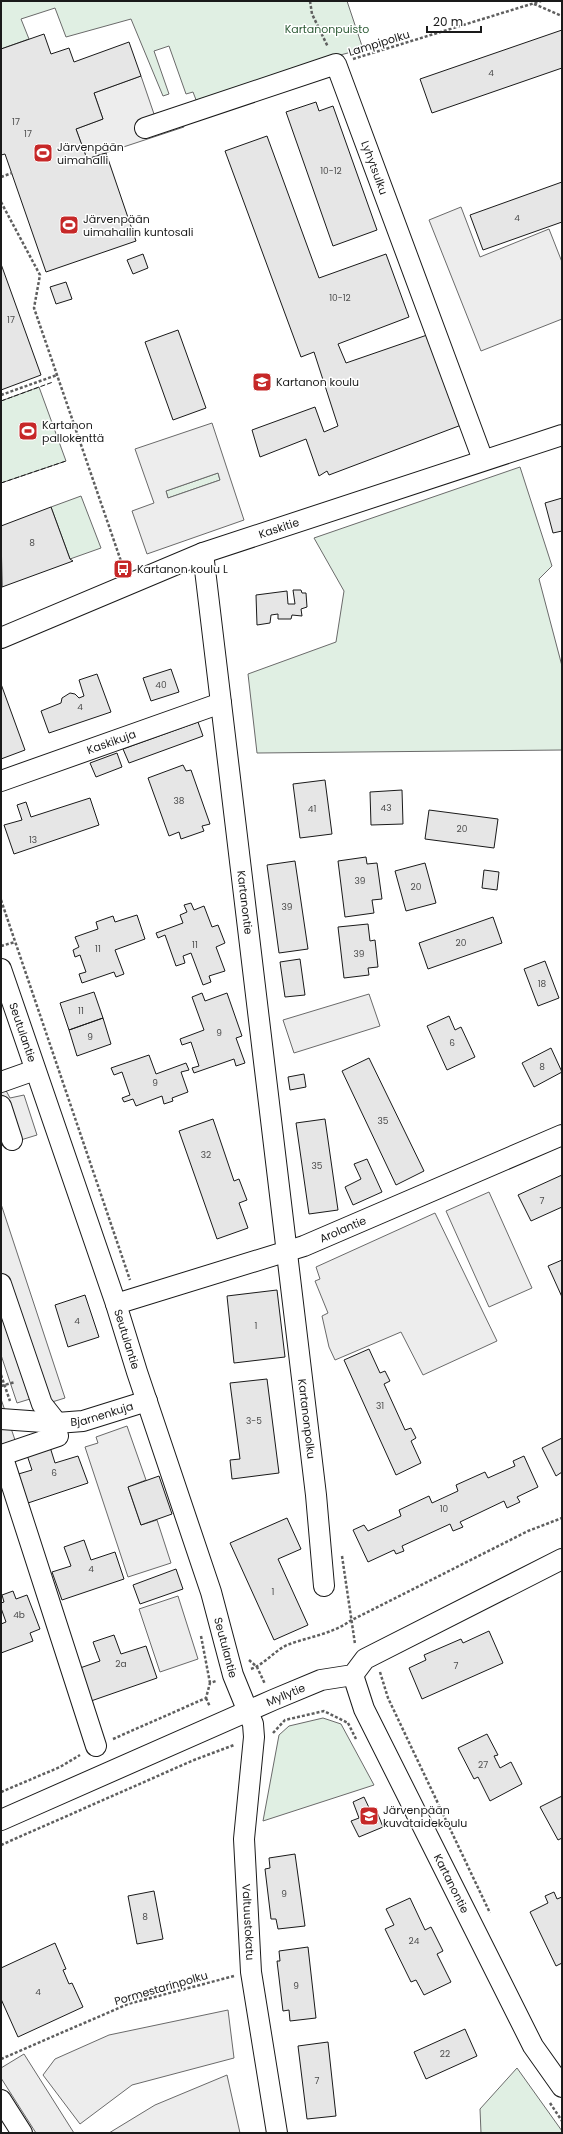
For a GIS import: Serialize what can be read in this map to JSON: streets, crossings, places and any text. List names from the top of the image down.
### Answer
{
  "streets": {
    "street": [
      "Lyhytsulku",
      "Kaskitie",
      "Kaskikuja",
      "Kartanontie",
      "Seutulantie",
      "Arolantie",
      "Bjarnenkuja",
      "Kartanonpolku",
      "Myllytie",
      "Valtuustokatu"
    ],
    "path": ["Lampipolku", "Pormestarinpolku"]
  },
  "crossings": [
    ["Lampipolku", "Lyhytsulku"],
    ["Lyhytsulku", "Kaskitie"],
    ["Kaskitie", "Kartanontie"],
    ["Kaskikuja", "Kartanontie"],
    ["Kartanontie", "Arolantie"],
    ["Kartanontie", "Kartanonpolku"],
    ["Kartanontie", "Myllytie"],
    ["Seutulantie", "Arolantie"],
    ["Seutulantie", "Bjarnenkuja"],
    ["Seutulantie", "Myllytie"],
    ["Seutulantie", "Valtuustokatu"],
    ["Arolantie", "Kartanonpolku"],
    ["Myllytie", "Valtuustokatu"],
    ["Valtuustokatu", "Pormestarinpolku"]
  ],
  "parks": ["Kartanonpuisto"],
  "places": {
    "sports": ["Järvenpään uimahalli", "Järvenpään uimahallin kuntosali", "Kartanon pallokenttä"],
    "school or university": ["Kartanon koulu", "Järvenpään kuvataidekoulu"],
    "bus stop": ["Kartanon koulu L"]
  },
  "house_numbers": [
    "4",
    "17",
    "17",
    "10-12",
    "4",
    "10-12",
    "17",
    "8",
    "40",
    "4",
    "38",
    "43",
    "41",
    "20",
    "13",
    "39",
    "20",
    "39",
    "20",
    "11",
    "11",
    "39",
    "18",
    "11",
    "9",
    "9",
    "6",
    "8",
    "9",
    "35",
    "32",
    "35",
    "7",
    "4",
    "1",
    "31",
    "3-5",
    "6",
    "10",
    "4",
    "1",
    "4b",
    "2a",
    "7",
    "27",
    "9",
    "8",
    "24",
    "9",
    "4",
    "22",
    "7"
  ],
  "scale_bar": "20 m"
}
